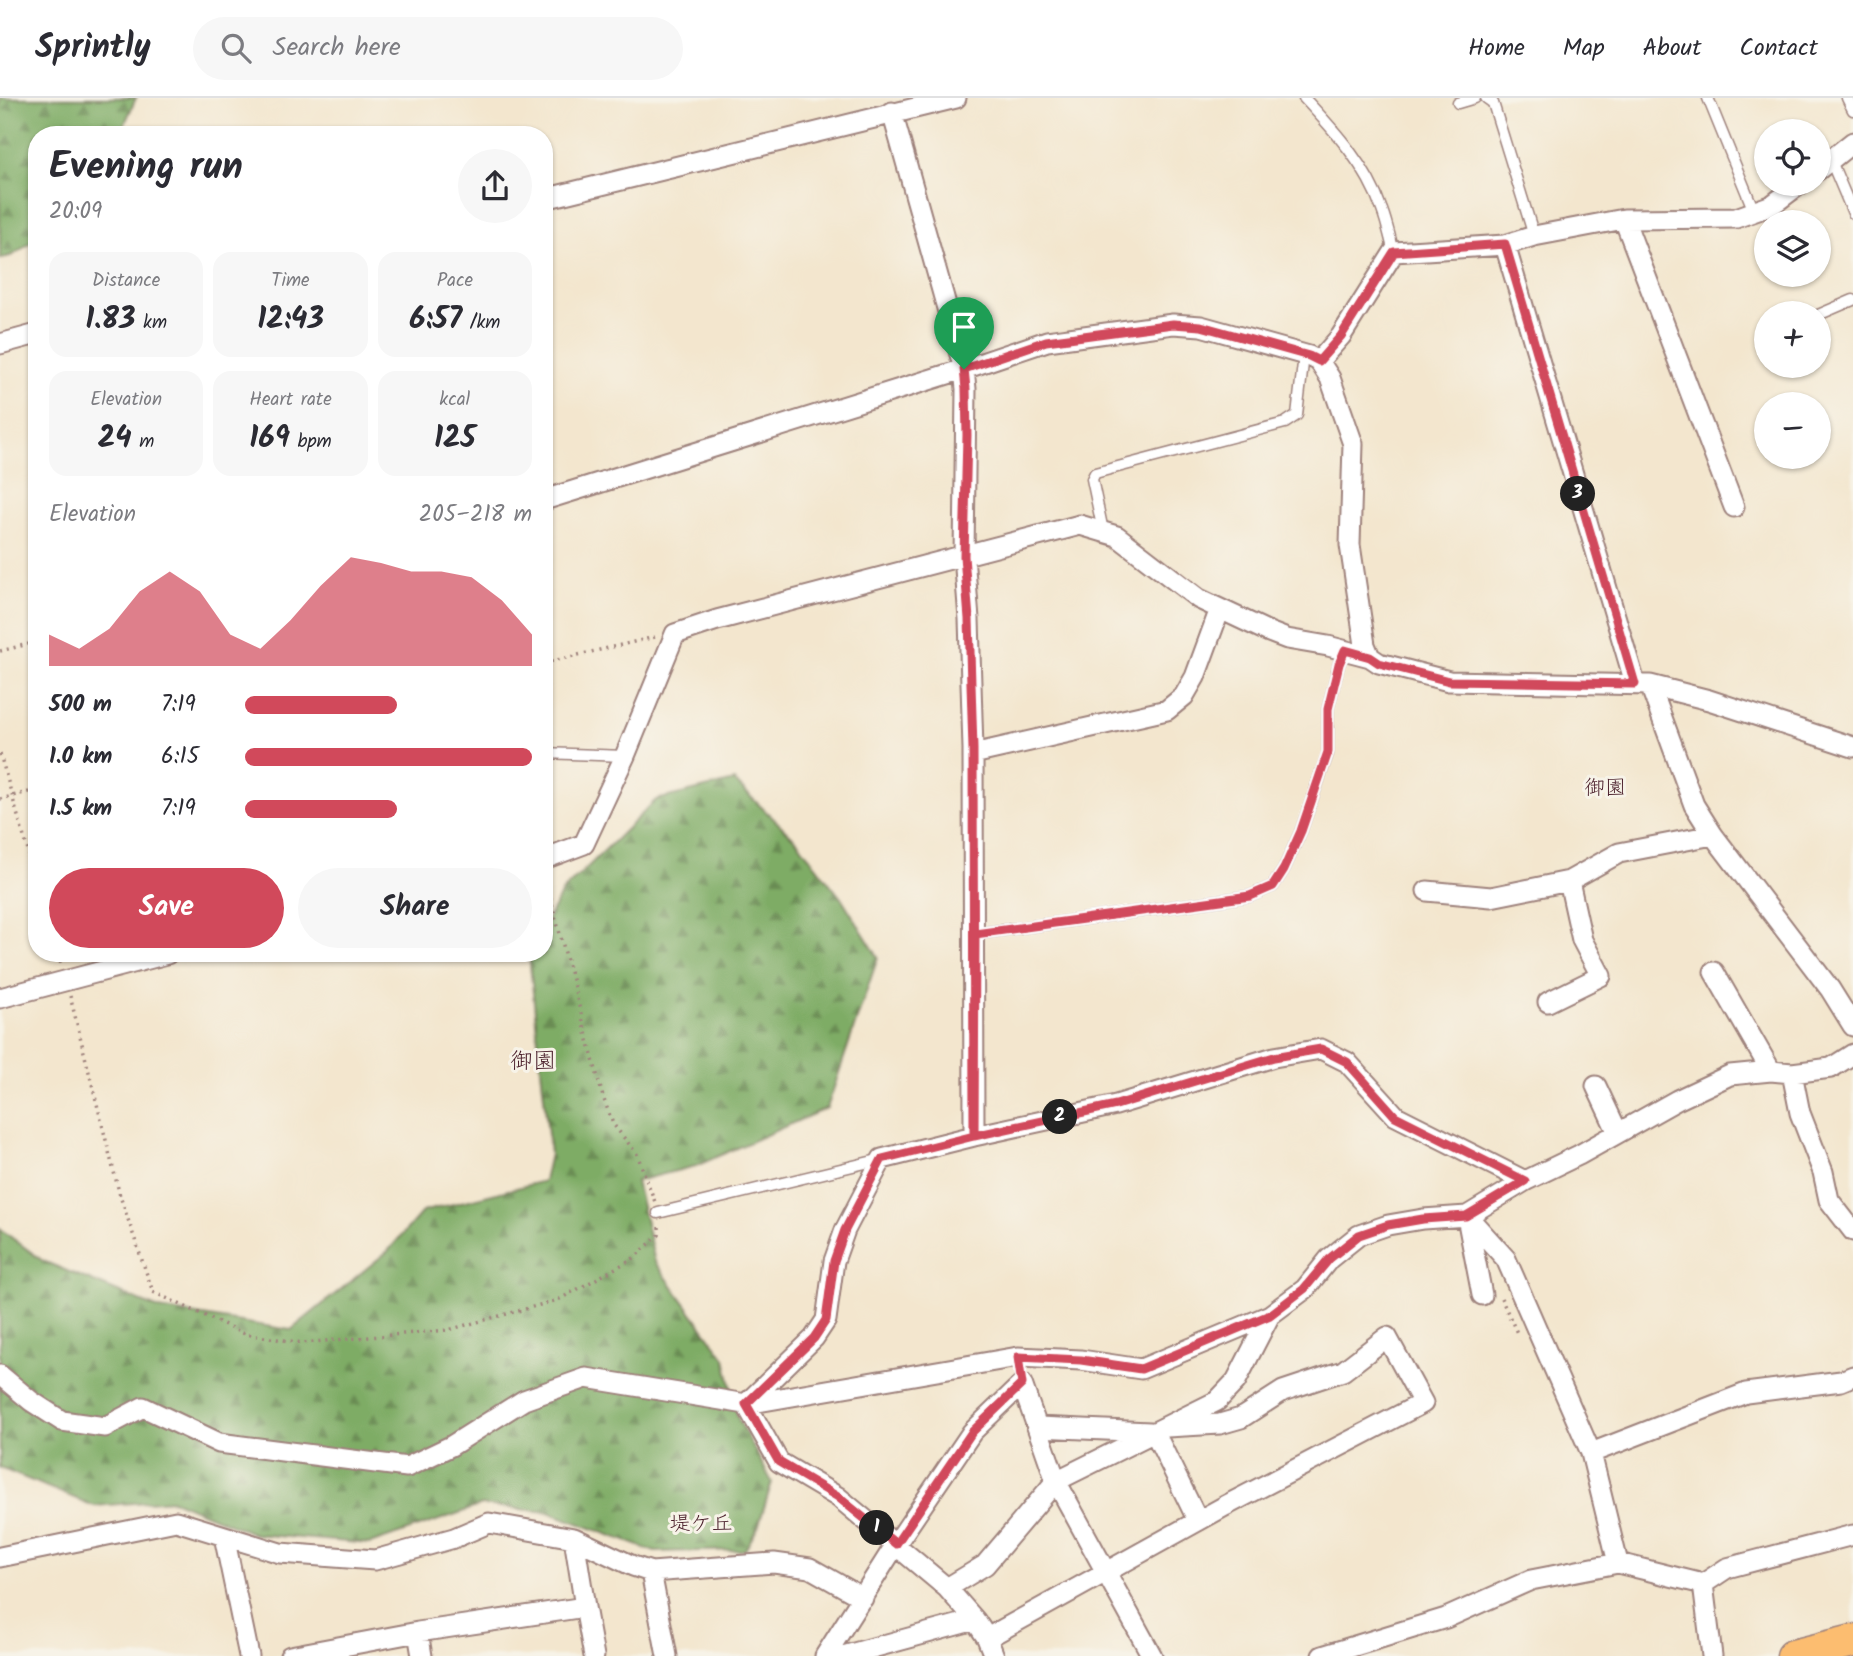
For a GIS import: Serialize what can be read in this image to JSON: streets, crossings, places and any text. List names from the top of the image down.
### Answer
{
  "districts": ["御園", "御園", "堤ケ丘"],
  "page": {
    "header": "Sprintly",
    "search": "Search here",
    "nav": [
      "Home",
      "Map",
      "About",
      "Contact"
    ],
    "map_buttons": ["+", "−"],
    "heading": ["Evening run", "20:09"],
    "stats": [
      ["Distance", "1.83 km"],
      ["Time", "12:43"],
      ["Pace", "6:57 /km"],
      ["Elevation", "24 m"],
      ["Heart rate", "169 bpm"],
      ["kcal", "125"]
    ],
    "pins": ["3", "2", "1"],
    "chart": ["Elevation", "205–218 m"],
    "list": [
      {
        "name": "500 m",
        "note": "7:19"
      },
      {
        "name": "1.0 km",
        "note": "6:15"
      },
      {
        "name": "1.5 km",
        "note": "7:19"
      }
    ],
    "buttons": ["Save", "Share"]
  }
}
